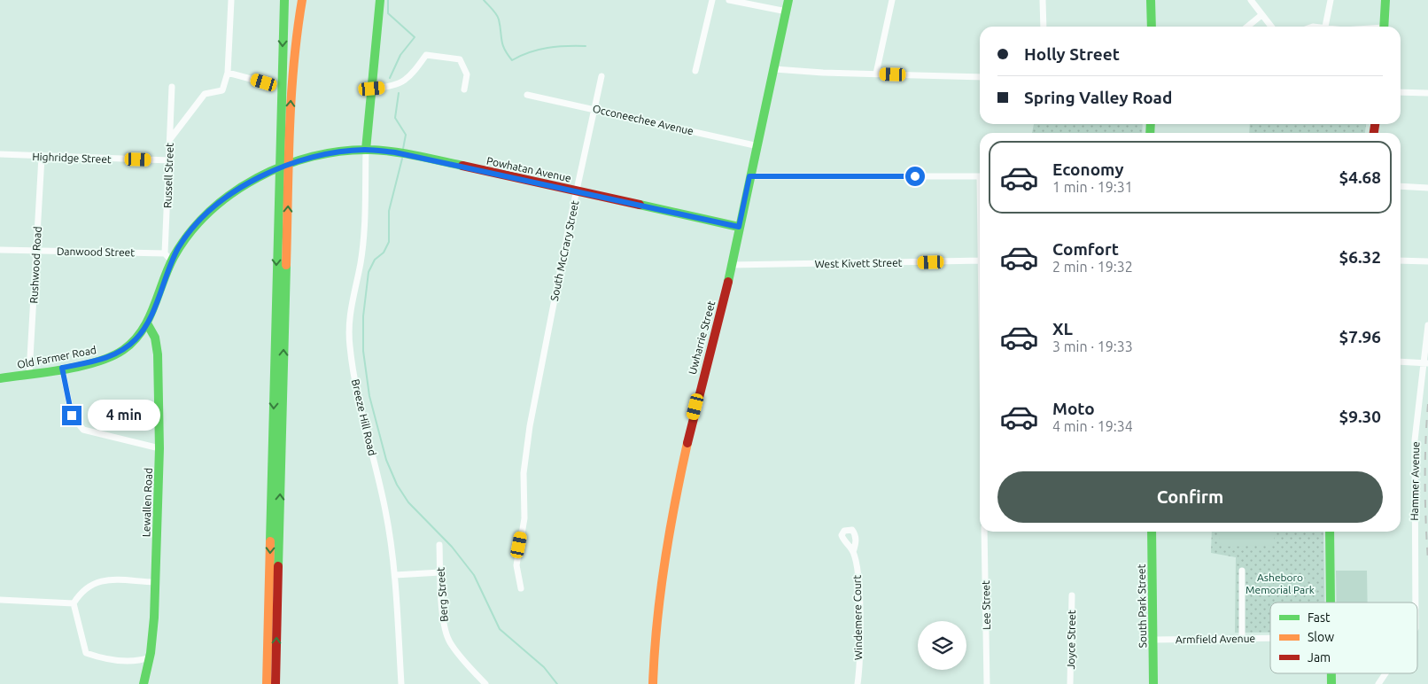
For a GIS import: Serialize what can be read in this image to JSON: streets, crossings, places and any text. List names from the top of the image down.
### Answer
{
  "streets": {
    "main road": [
      "Powhatan Avenue",
      "Uwharrie Street",
      "Old Farmer Road",
      "Lewallen Road",
      "South Park Street"
    ],
    "street": [
      "Occoneechee Avenue",
      "Highridge Street",
      "Russell Street",
      "South McCrary Street",
      "Danwood Street",
      "West Kivett Street",
      "Rushwood Road",
      "Breeze Hill Road",
      "Hammer Avenue",
      "Berg Street",
      "Lee Street",
      "Windemere Court",
      "Armfield Avenue",
      "Joyce Street"
    ]
  },
  "crossings": [
    ["Occoneechee Avenue", "South McCrary Street"],
    ["Occoneechee Avenue", "Uwharrie Street"],
    ["Highridge Street", "Russell Street"],
    ["Highridge Street", "Rushwood Road"],
    ["Powhatan Avenue", "South McCrary Street"],
    ["Powhatan Avenue", "Uwharrie Street"],
    ["Powhatan Avenue", "Old Farmer Road"],
    ["Powhatan Avenue", "Breeze Hill Road"],
    ["Russell Street", "Danwood Street"],
    ["Danwood Street", "Rushwood Road"],
    ["West Kivett Street", "Uwharrie Street"],
    ["Rushwood Road", "Old Farmer Road"],
    ["Old Farmer Road", "Breeze Hill Road"],
    ["Old Farmer Road", "Lewallen Road"],
    ["South Park Street", "Armfield Avenue"]
  ],
  "parks": ["Asheboro Memorial Park"],
  "legend": ["Fast", "Slow", "Jam"],
  "page": {
    "banner": ["Holly Street", "Spring Valley Road"],
    "list": [
      {
        "name": "Economy",
        "note": "1 min · 19:31",
        "value": "$4.68"
      },
      {
        "name": "Comfort",
        "note": "2 min · 19:32",
        "value": "$6.32"
      },
      {
        "name": "XL",
        "note": "3 min · 19:33",
        "value": "$7.96"
      },
      {
        "name": "Moto",
        "note": "4 min · 19:34",
        "value": "$9.30"
      }
    ],
    "bubble": "4 min",
    "buttons": "Confirm"
  }
}
